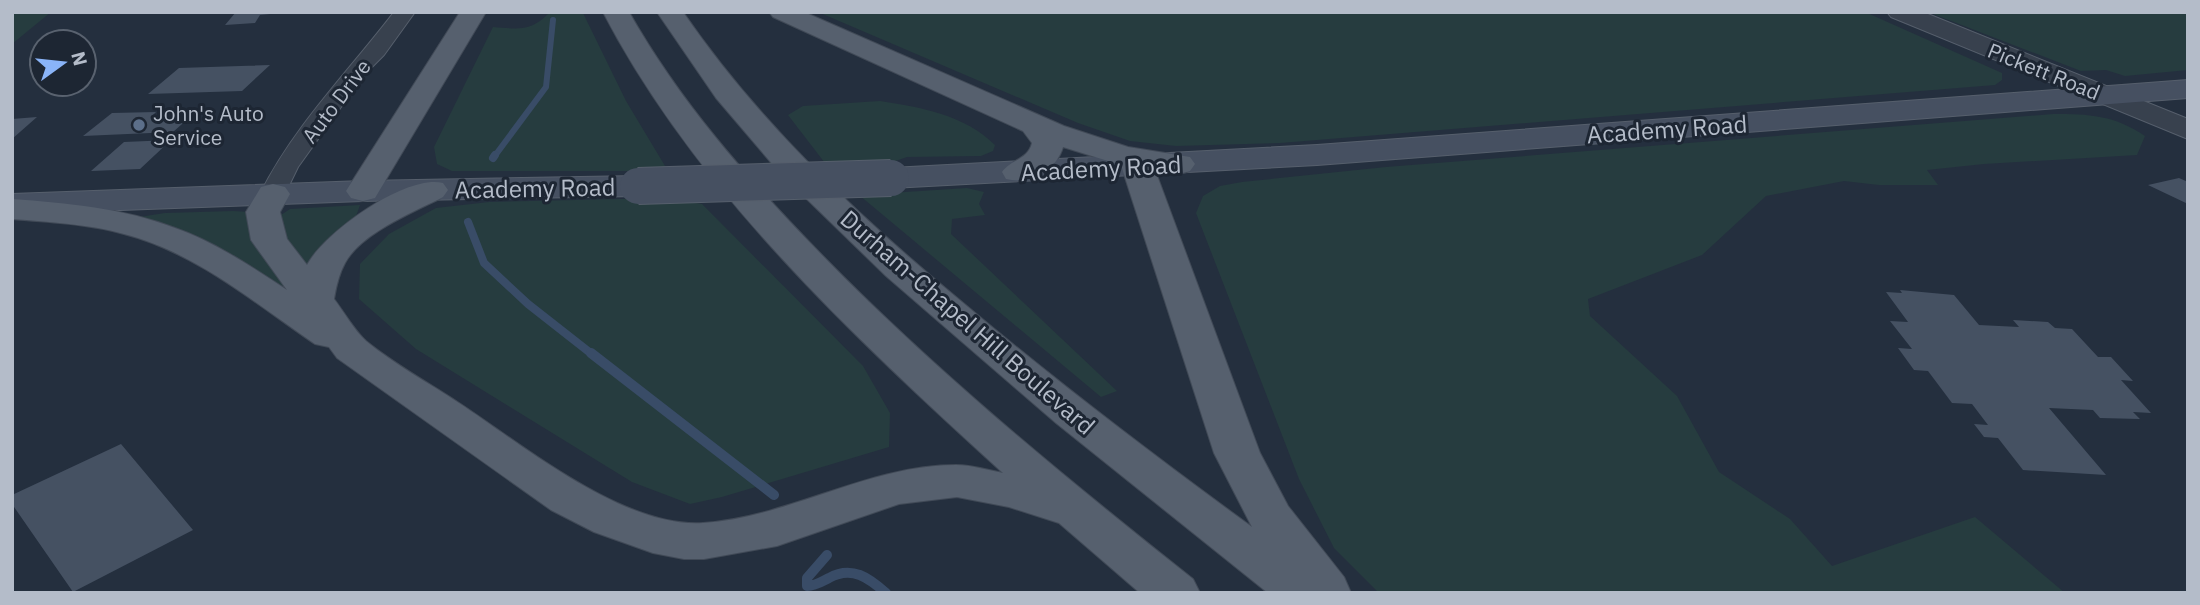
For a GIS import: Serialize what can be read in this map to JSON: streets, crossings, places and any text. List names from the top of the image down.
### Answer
{
  "streets": {
    "main road": ["Academy Road", "Durham-Chapel Hill Boulevard"],
    "street": ["Pickett Road", "Auto Drive"]
  },
  "crossings": [
    ["Pickett Road", "Academy Road"],
    ["Auto Drive", "Academy Road"]
  ],
  "places": ["John's Auto Service"],
  "north": "right"
}
